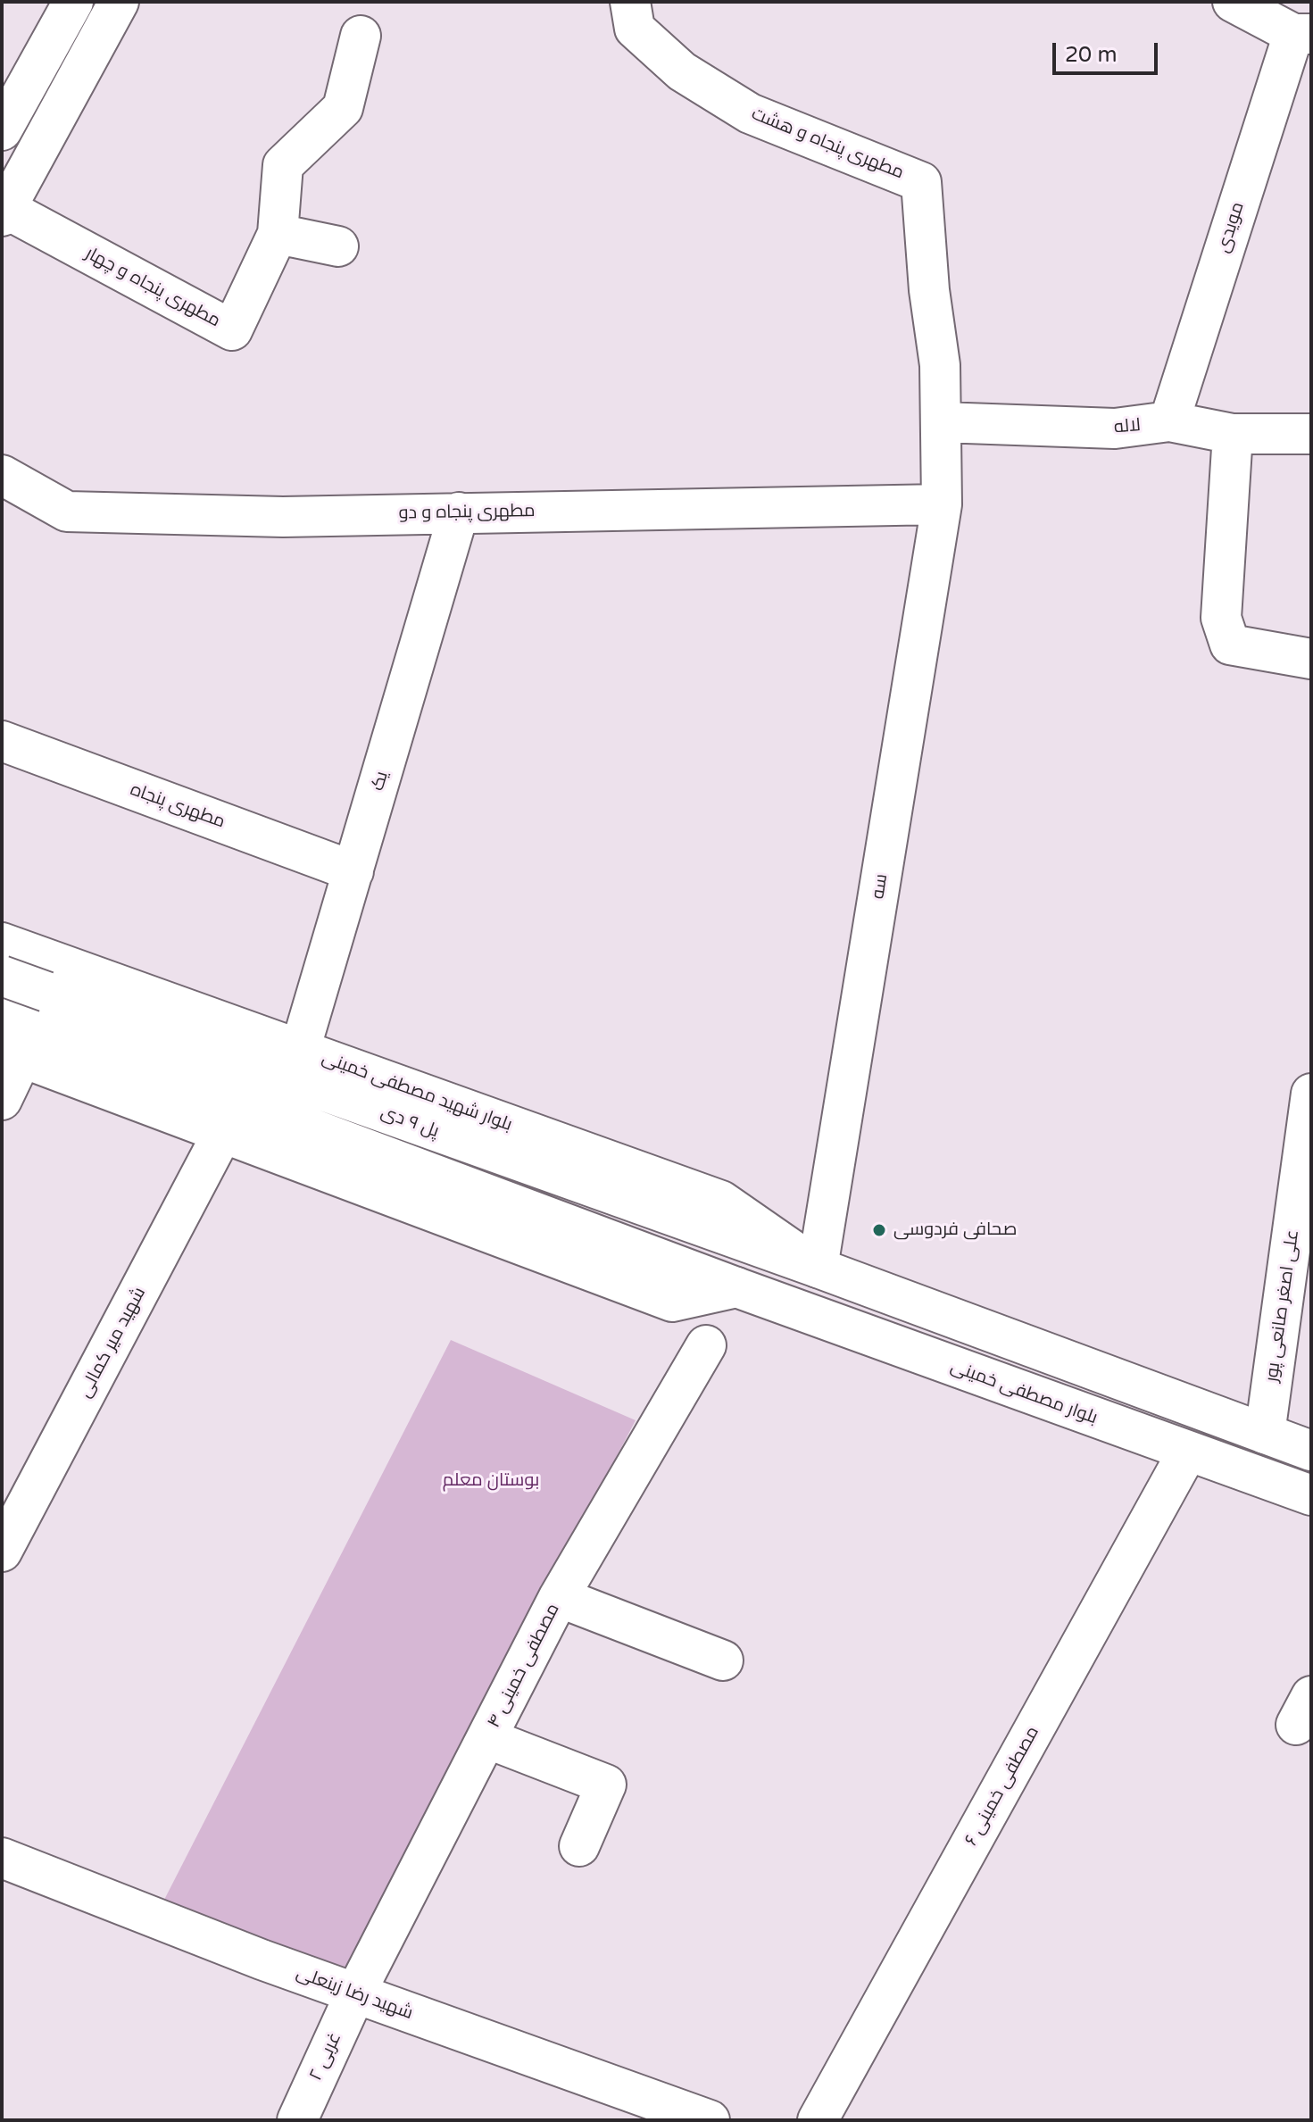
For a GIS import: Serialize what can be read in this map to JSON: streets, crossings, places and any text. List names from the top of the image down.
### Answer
{
  "streets": {
    "street": [
      "مطهری پنجاه و هشت",
      "مویدی",
      "مطهری پنجاه و چهار",
      "لاله",
      "مطهری پنجاه و دو",
      "یک",
      "مطهری پنجاه",
      "سه",
      "بلوار شهید مصطفی خمینی",
      "پل ۹ دی",
      "علی اصغر صانعی پور",
      "شهید میر کمالی",
      "بلوار مصطفی خمینی",
      "مصطفی خمینی ۴",
      "مصطفی خمینی ۶",
      "شهید رضا زینعلی",
      "۲ غربی"
    ]
  },
  "crossings": [
    ["مطهری پنجاه و هشت", "لاله"],
    ["مطهری پنجاه و هشت", "مطهری پنجاه و دو"],
    ["مطهری پنجاه و هشت", "سه"],
    ["مویدی", "لاله"],
    ["مطهری پنجاه و دو", "یک"],
    ["مطهری پنجاه و دو", "سه"],
    ["یک", "مطهری پنجاه"],
    ["یک", "بلوار شهید مصطفی خمینی"],
    ["سه", "بلوار شهید مصطفی خمینی"],
    ["سه", "پل ۹ دی"],
    ["بلوار شهید مصطفی خمینی", "پل ۹ دی"],
    ["بلوار شهید مصطفی خمینی", "شهید میر کمالی"],
    ["بلوار شهید مصطفی خمینی", "بلوار مصطفی خمینی"],
    ["پل ۹ دی", "بلوار مصطفی خمینی"],
    ["بلوار مصطفی خمینی", "مصطفی خمینی ۶"],
    ["مصطفی خمینی ۴", "شهید رضا زینعلی"],
    ["مصطفی خمینی ۴", "۲ غربی"],
    ["شهید رضا زینعلی", "۲ غربی"]
  ],
  "parks": ["بوستان معلم"],
  "places": ["صحافی فردوسی"],
  "scale_bar": "20 m"
}
